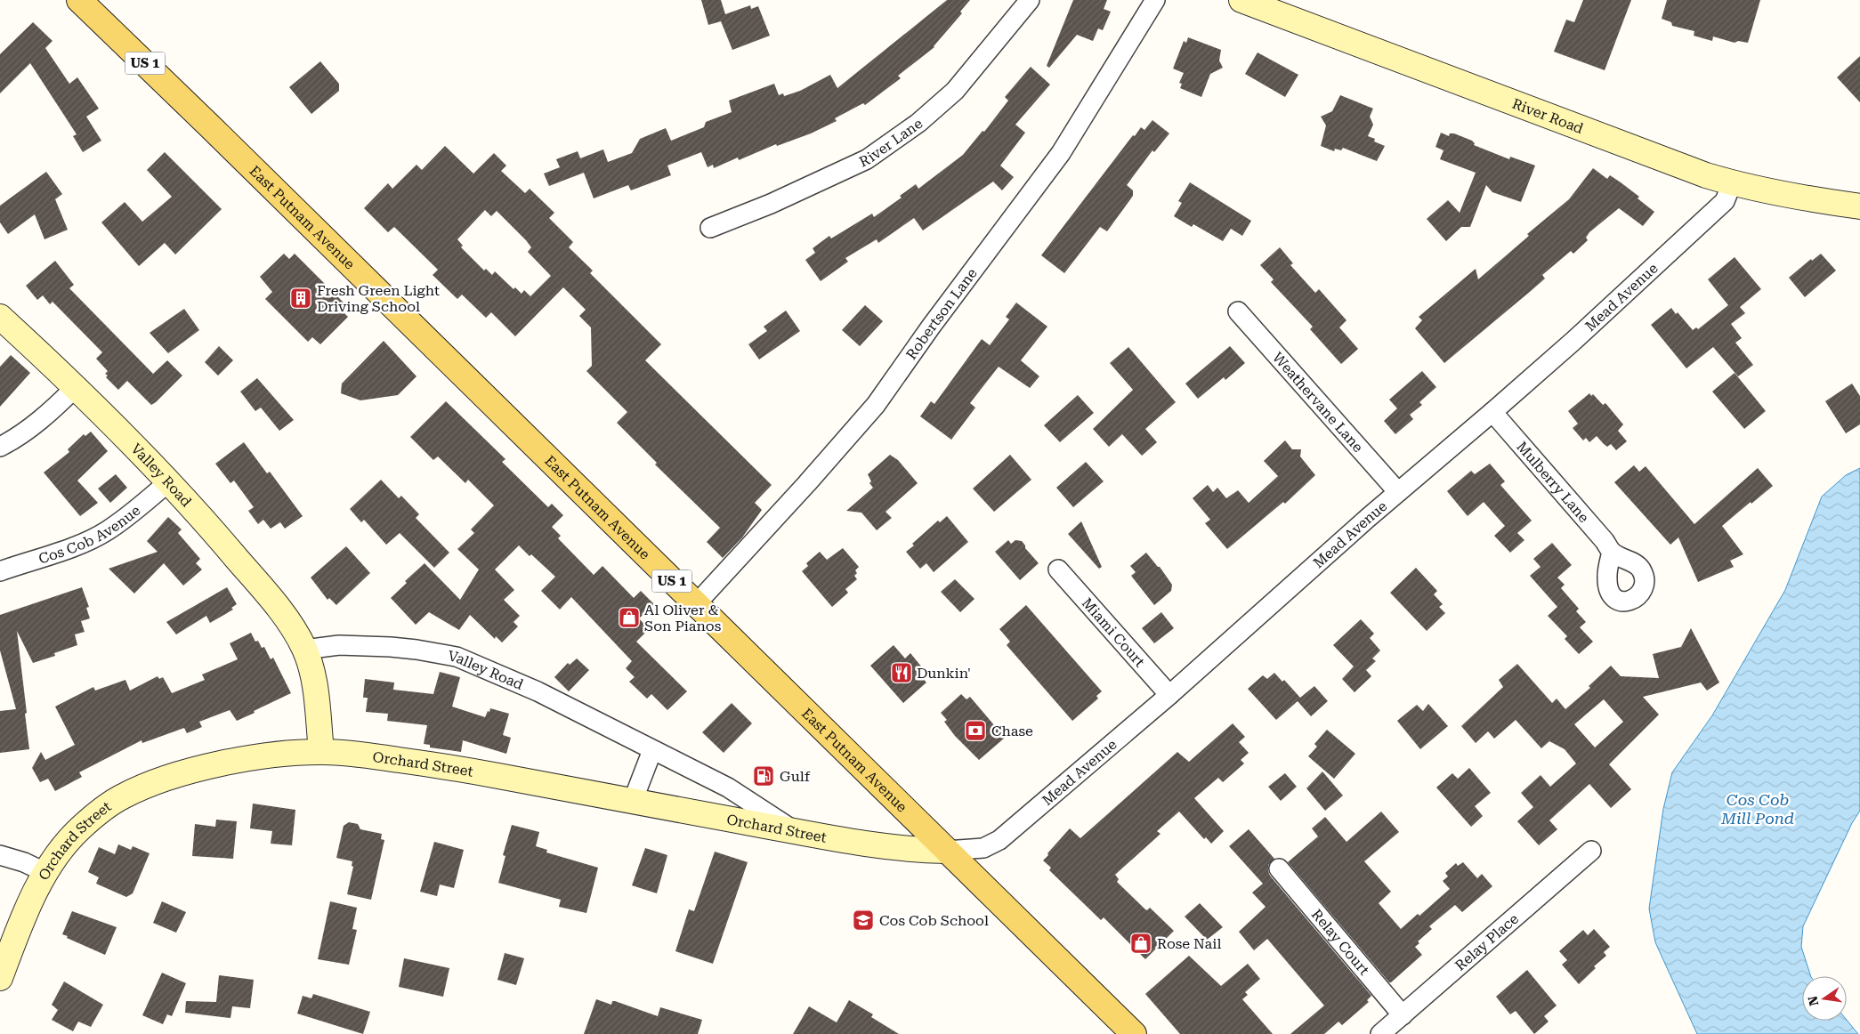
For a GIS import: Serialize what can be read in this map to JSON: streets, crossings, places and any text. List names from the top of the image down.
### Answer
{
  "streets": {
    "main road": [
      "US 1",
      "River Road",
      "East Putnam Avenue",
      "Valley Road",
      "Orchard Street"
    ],
    "street": [
      "River Lane",
      "Mead Avenue",
      "Robertson Lane",
      "Weathervane Lane",
      "Mulberry Lane",
      "Cos Cob Avenue",
      "Miami Court",
      "Relay Court",
      "Relay Place"
    ]
  },
  "crossings": [
    ["River Road", "Mead Avenue"],
    ["East Putnam Avenue", "Mead Avenue"],
    ["East Putnam Avenue", "Robertson Lane"],
    ["East Putnam Avenue", "Orchard Street"],
    ["Mead Avenue", "Weathervane Lane"],
    ["Mead Avenue", "Mulberry Lane"],
    ["Mead Avenue", "Miami Court"],
    ["Mead Avenue", "Orchard Street"],
    ["Valley Road", "Cos Cob Avenue"],
    ["Valley Road", "Orchard Street"],
    ["Relay Court", "Relay Place"]
  ],
  "water": ["Cos Cob Mill Pond"],
  "places": {
    "building": ["Fresh Green Light Driving School"],
    "shop": ["Al Oliver & Son Pianos", "Rose Nail"],
    "restaurant": ["Dunkin'"],
    "bank": ["Chase"],
    "fuel station": ["Gulf"],
    "school or university": ["Cos Cob School"]
  },
  "north": "left"
}
